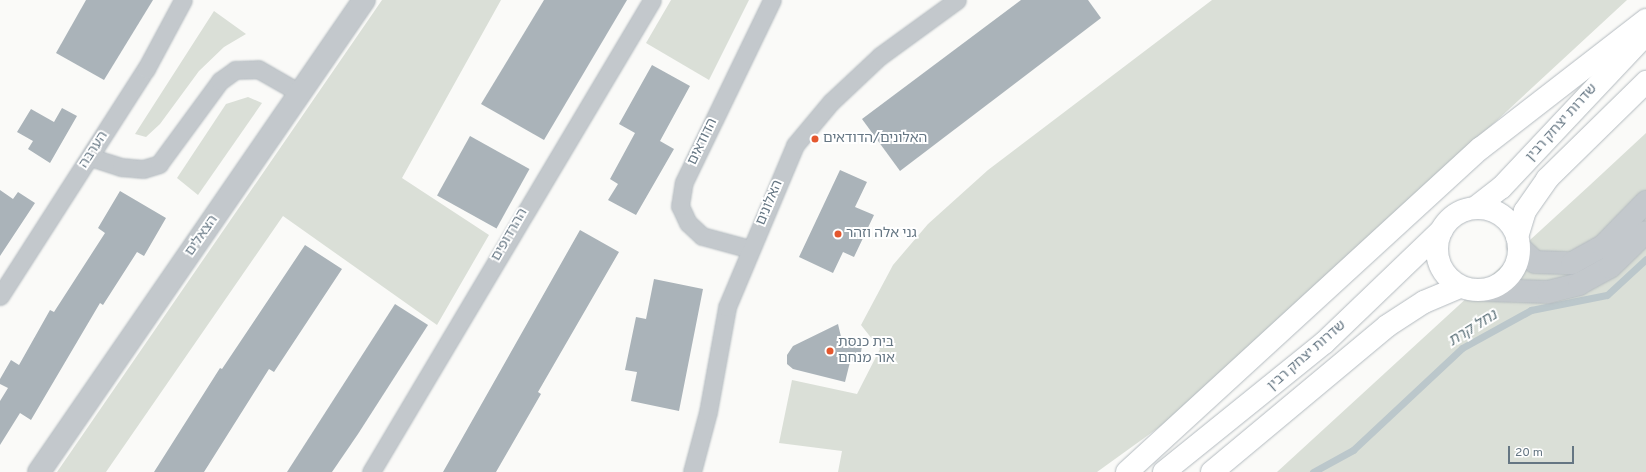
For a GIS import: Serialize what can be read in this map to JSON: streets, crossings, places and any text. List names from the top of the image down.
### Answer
{
  "streets": {
    "main road": ["שדרות יצחק רבין"],
    "street": [
      "הדודאים",
      "הערבה",
      "האלונים",
      "ההרדופים",
      "הצאלים"
    ]
  },
  "crossings": [
    ["הדודאים", "האלונים"]
  ],
  "water": ["נחל קרת"],
  "places": ["האלונים/הדודאים", "גני אלה וזהר", "בית כנסת אור מנחם"],
  "scale_bar": "20 m"
}
